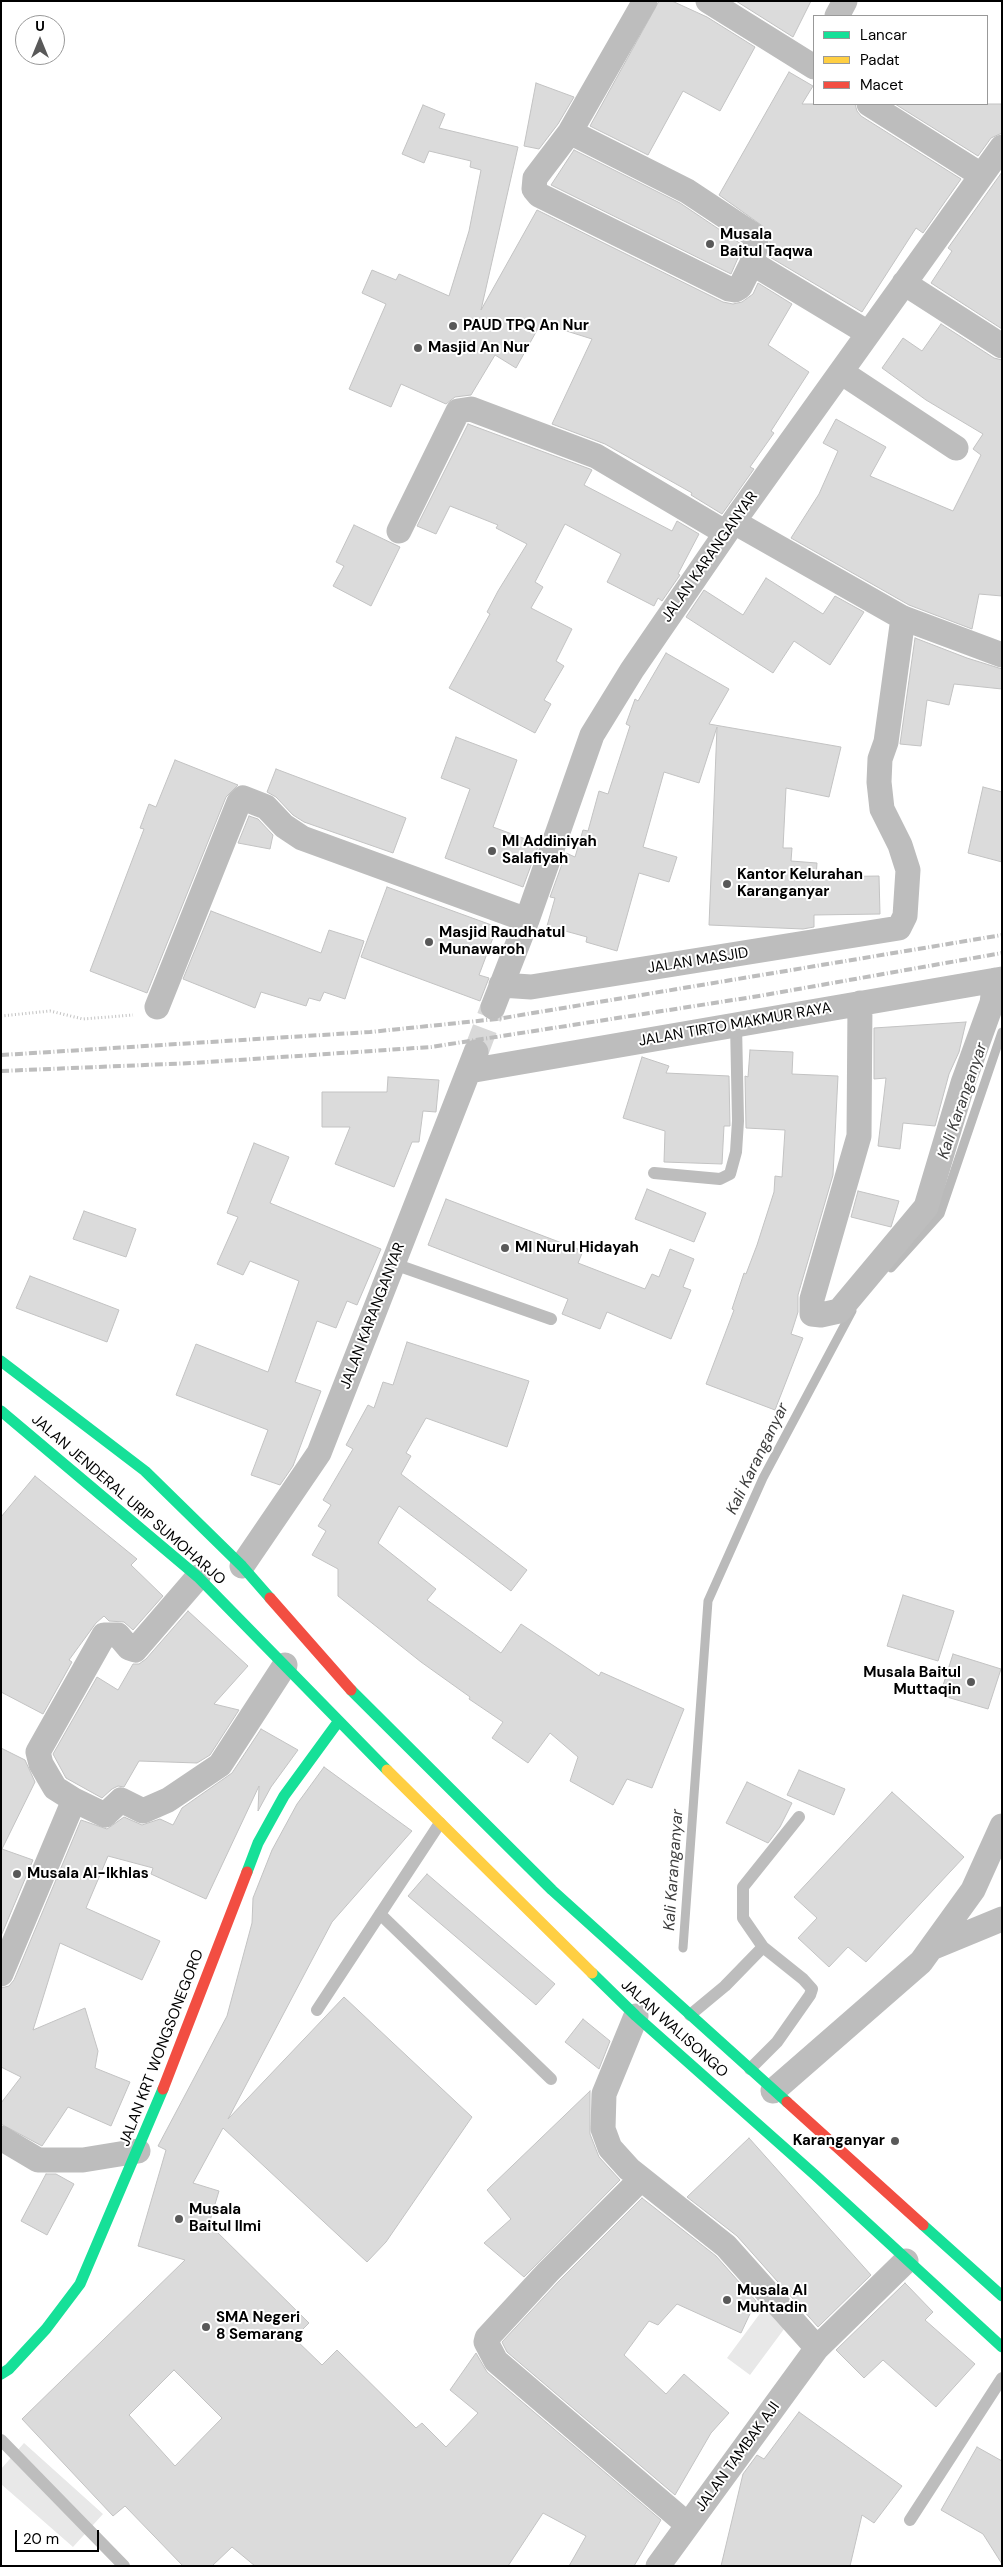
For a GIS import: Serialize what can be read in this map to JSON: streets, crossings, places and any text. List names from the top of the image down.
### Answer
{
  "streets": {
    "main road": ["JALAN JENDERAL URIP SUMOHARJO", "JALAN WALISONGO", "JALAN KRT WONGSONEGORO"],
    "street": [
      "JALAN KARANGANYAR",
      "JALAN MASJID",
      "JALAN TIRTO MAKMUR RAYA",
      "JALAN TAMBAK AJI"
    ]
  },
  "crossings": [
    ["JALAN KARANGANYAR", "JALAN MASJID"],
    ["JALAN KARANGANYAR", "JALAN TIRTO MAKMUR RAYA"],
    ["JALAN KARANGANYAR", "JALAN JENDERAL URIP SUMOHARJO"],
    ["JALAN JENDERAL URIP SUMOHARJO", "JALAN WALISONGO"],
    ["JALAN JENDERAL URIP SUMOHARJO", "JALAN KRT WONGSONEGORO"],
    ["JALAN WALISONGO", "JALAN KRT WONGSONEGORO"],
    ["JALAN WALISONGO", "JALAN TAMBAK AJI"]
  ],
  "water": ["Kali Karanganyar"],
  "places": [
    "Musala Baitul Taqwa",
    "PAUD TPQ An Nur",
    "Masjid An Nur",
    "MI Addiniyah Salafiyah",
    "Kantor Kelurahan Karanganyar",
    "Masjid Raudhatul Munawaroh",
    "MI Nurul Hidayah",
    "Musala Baitul Muttaqin",
    "Musala Al-Ikhlas",
    "Karanganyar",
    "Musala Baitul Ilmi",
    "Musala Al Muhtadin",
    "SMA Negeri 8 Semarang"
  ],
  "legend": ["Lancar", "Padat", "Macet"],
  "scale_bar": "20 m",
  "north": "top"
}
